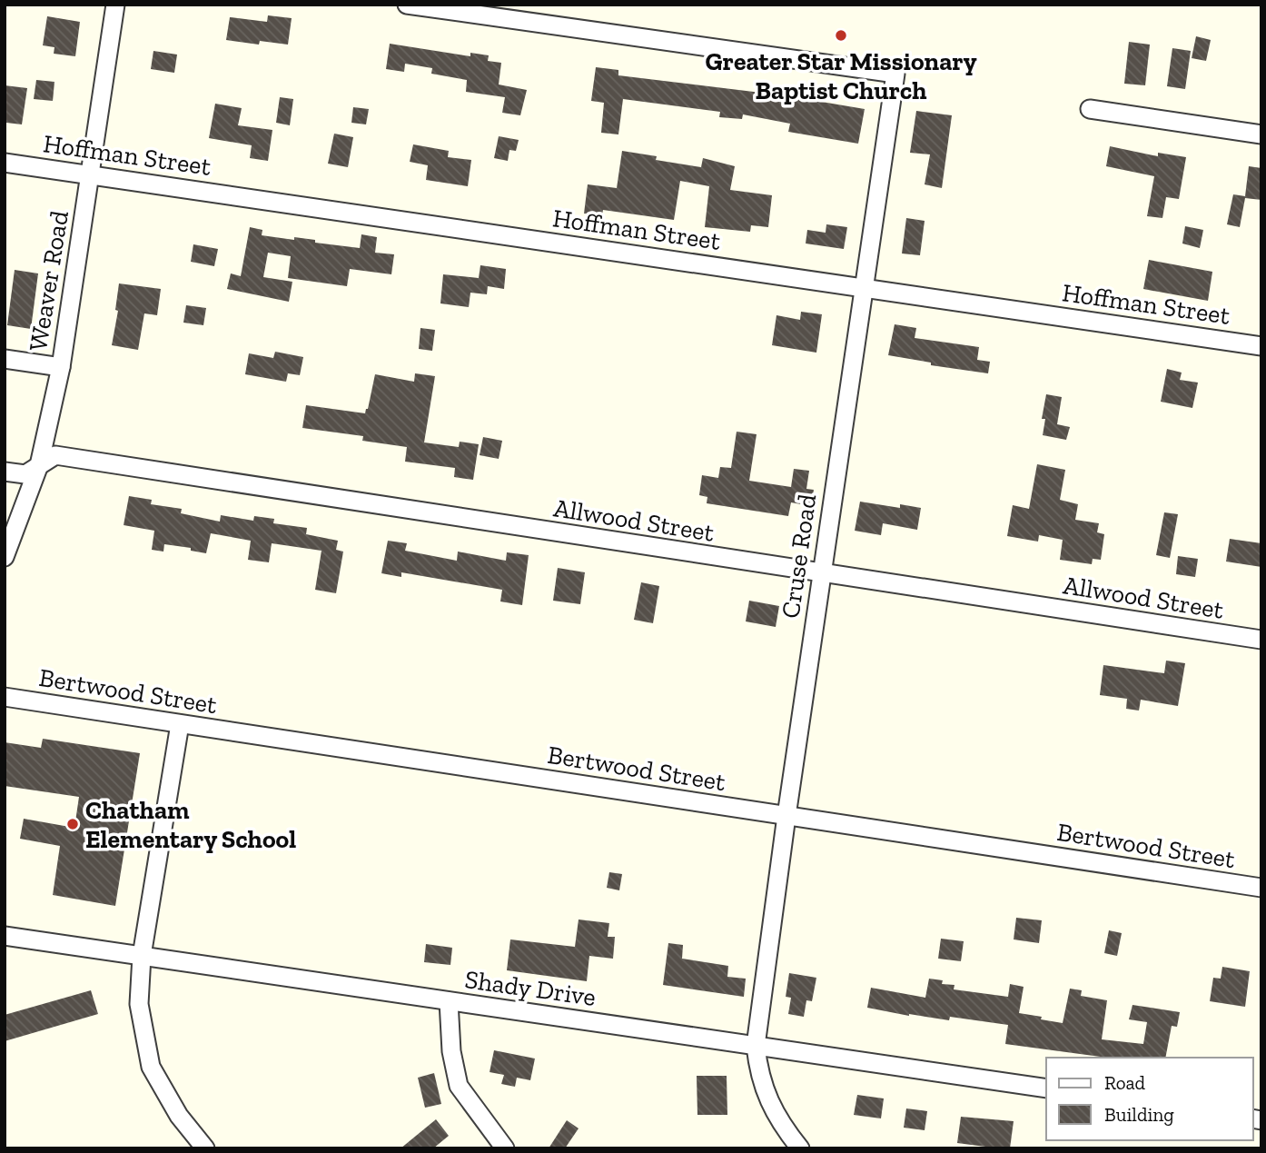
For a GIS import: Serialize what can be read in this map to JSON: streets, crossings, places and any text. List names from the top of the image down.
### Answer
{
  "streets": {
    "street": [
      "Hoffman Street",
      "Weaver Road",
      "Allwood Street",
      "Cruse Road",
      "Bertwood Street",
      "Shady Drive"
    ]
  },
  "crossings": [
    ["Hoffman Street", "Weaver Road"],
    ["Hoffman Street", "Cruse Road"],
    ["Weaver Road", "Allwood Street"],
    ["Allwood Street", "Cruse Road"],
    ["Cruse Road", "Bertwood Street"],
    ["Cruse Road", "Shady Drive"]
  ],
  "places": ["Greater Star Missionary Baptist Church", "Chatham Elementary School"],
  "legend": ["Road", "Building"]
}
